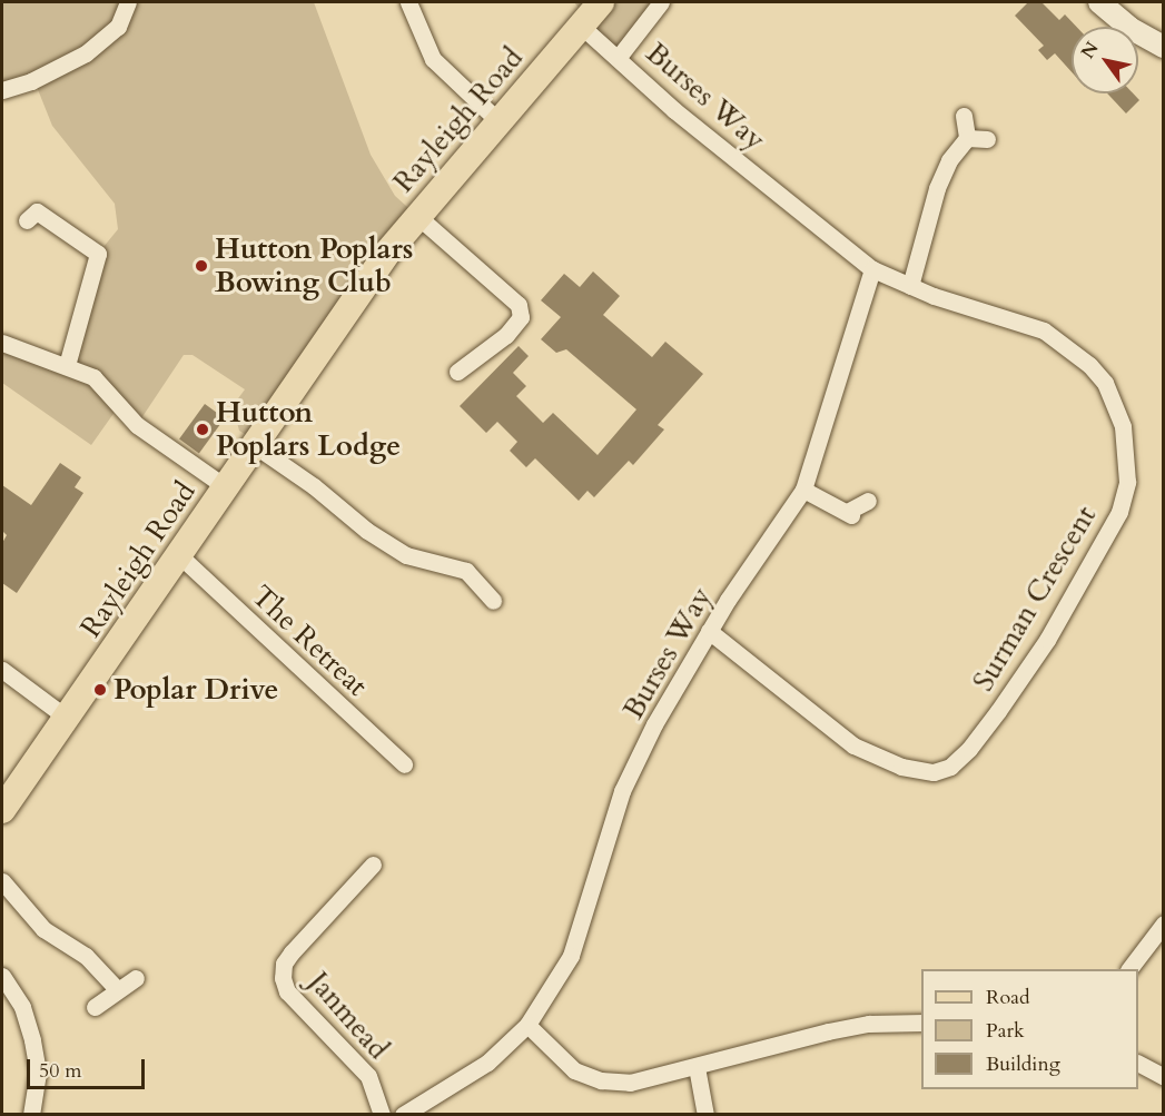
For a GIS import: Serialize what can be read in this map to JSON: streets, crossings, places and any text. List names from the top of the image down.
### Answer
{
  "streets": {
    "main road": ["Rayleigh Road"],
    "street": [
      "Burses Way",
      "Surman Crescent",
      "The Retreat",
      "Janmead"
    ]
  },
  "crossings": [
    ["Burses Way", "Rayleigh Road"],
    ["Burses Way", "Surman Crescent"],
    ["Rayleigh Road", "The Retreat"]
  ],
  "places": ["Hutton Poplars Bowing Club", "Hutton Poplars Lodge", "Poplar Drive"],
  "legend": ["Road", "Park", "Building"],
  "scale_bar": "50 m",
  "north": "top left"
}
